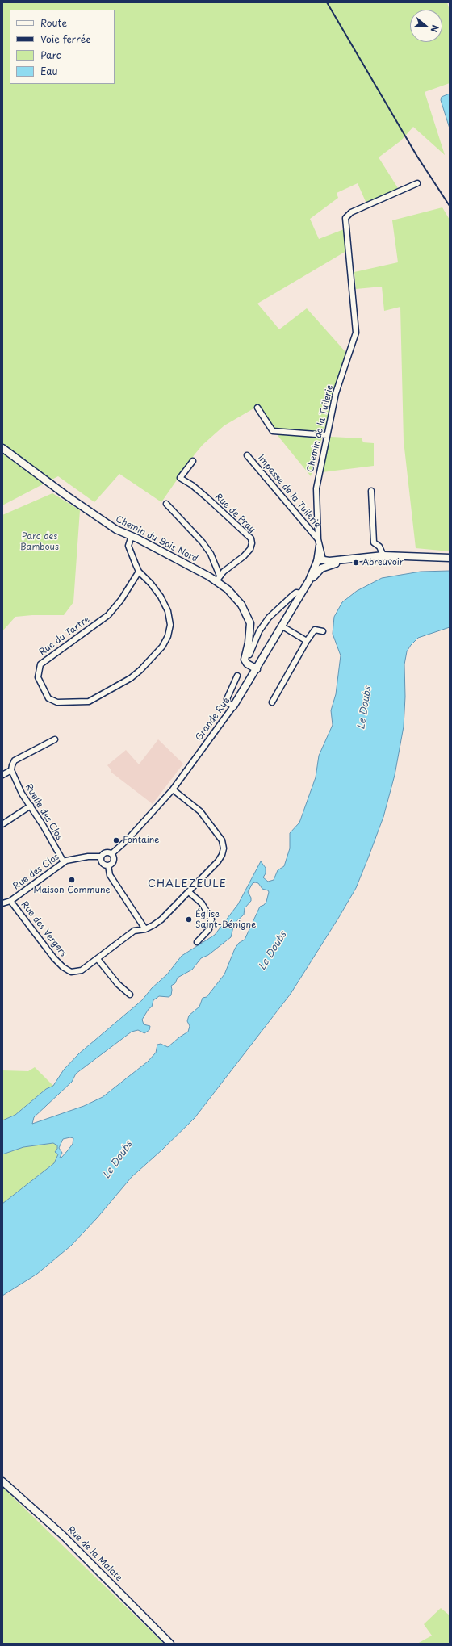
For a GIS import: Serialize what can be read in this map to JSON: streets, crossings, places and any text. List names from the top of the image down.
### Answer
{
  "streets": {
    "street": [
      "Chemin de la Tuilerie",
      "Impasse de la Tuilerie",
      "Rue de Pray",
      "Chemin du Bois Nord",
      "Rue du Tartre",
      "Grande Rue",
      "Ruelle des Clos",
      "Rue des Clos",
      "Rue des Vergers",
      "Rue de la Malate"
    ]
  },
  "crossings": [
    ["Chemin de la Tuilerie", "Impasse de la Tuilerie"],
    ["Chemin de la Tuilerie", "Grande Rue"],
    ["Rue de Pray", "Chemin du Bois Nord"],
    ["Chemin du Bois Nord", "Rue du Tartre"],
    ["Chemin du Bois Nord", "Grande Rue"],
    ["Grande Rue", "Rue des Clos"],
    ["Ruelle des Clos", "Rue des Clos"],
    ["Rue des Clos", "Rue des Vergers"]
  ],
  "districts": ["CHALEZEULE"],
  "water": ["Le Doubs"],
  "parks": ["Parc des Bambous"],
  "places": [
    "Abreuvoir",
    "Fontaine",
    "Maison Commune",
    "Église Saint-Bénigne"
  ],
  "legend": [
    "Route",
    "Voie ferrée",
    "Parc",
    "Eau"
  ],
  "north": "right"
}
